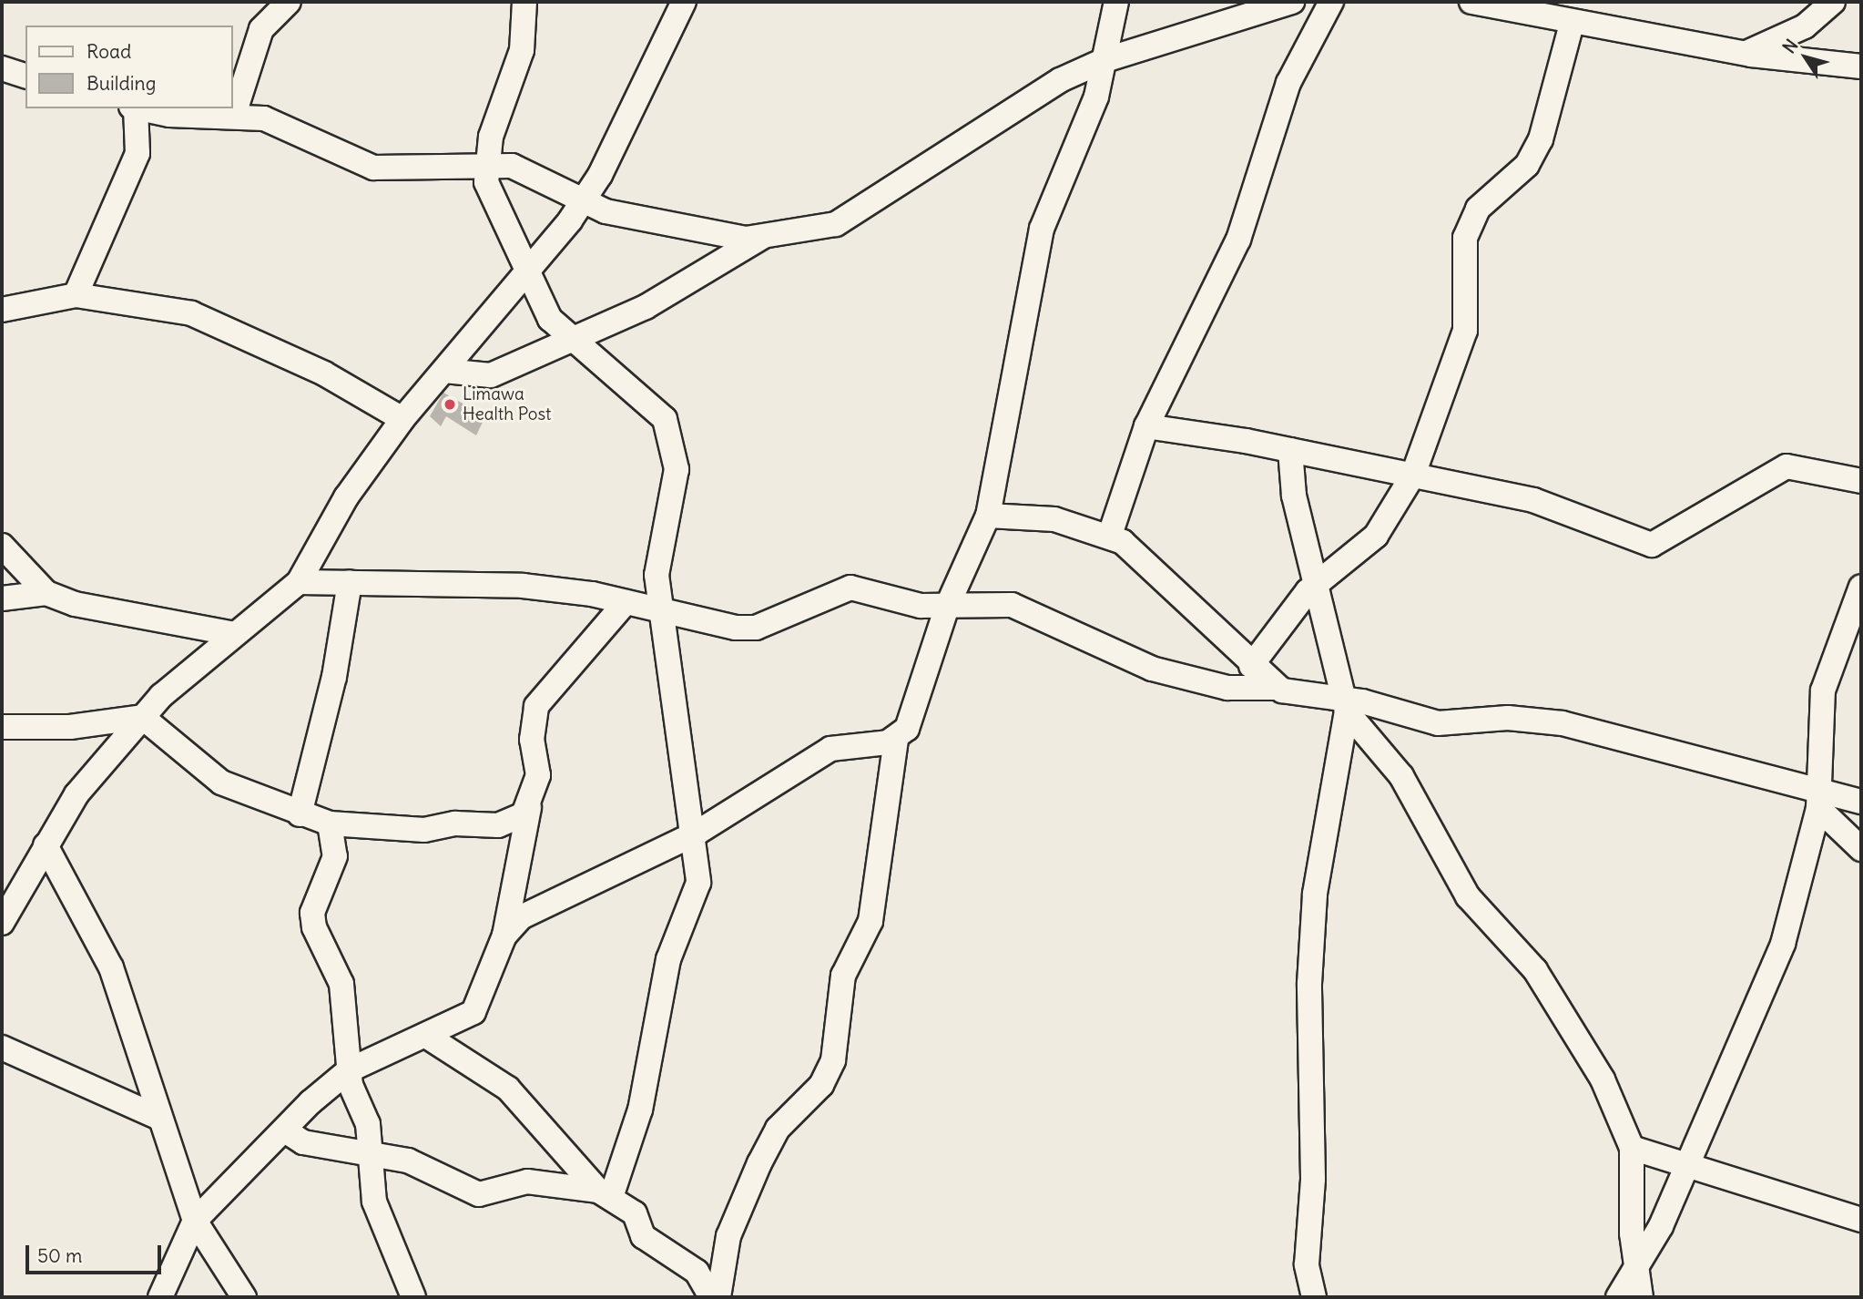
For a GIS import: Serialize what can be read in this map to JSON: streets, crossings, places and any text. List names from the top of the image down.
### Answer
{
  "places": ["Limawa Health Post"],
  "legend": ["Road", "Building"],
  "scale_bar": "50 m",
  "north": "top left"
}
